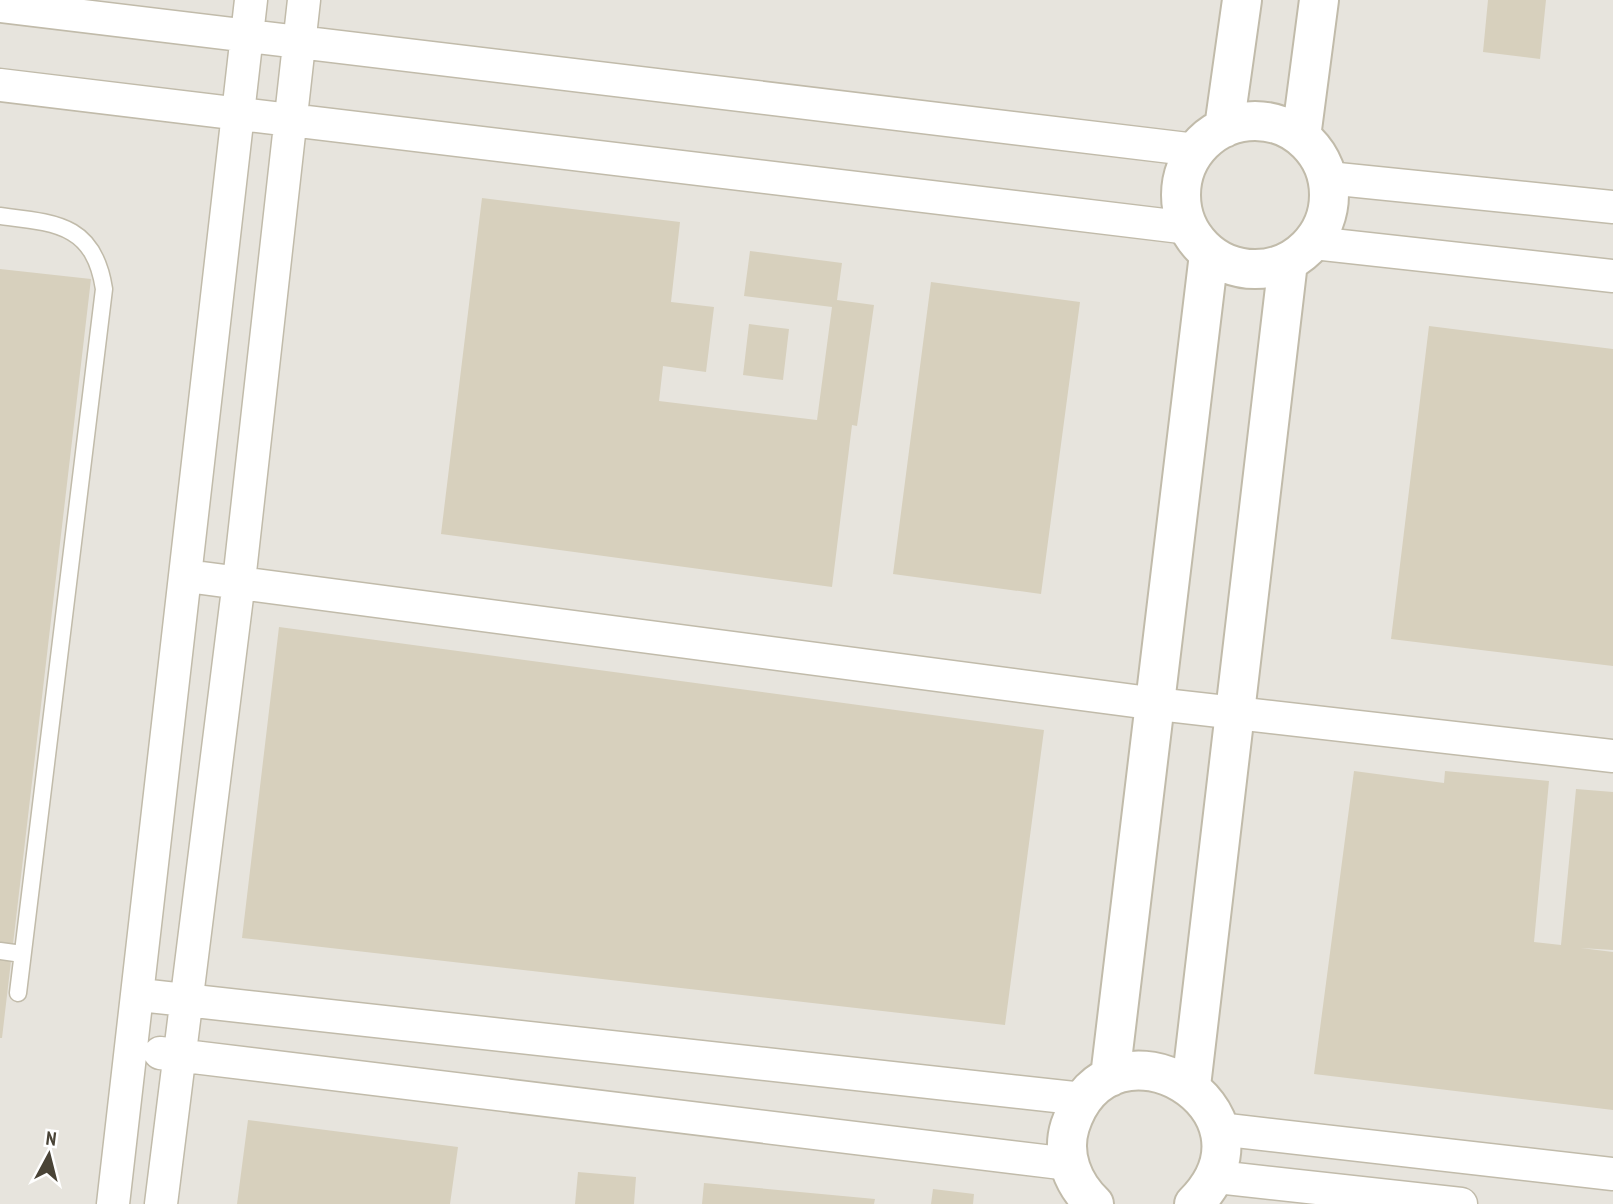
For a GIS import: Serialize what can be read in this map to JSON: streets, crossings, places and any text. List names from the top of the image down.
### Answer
{
  "north": "top"
}
